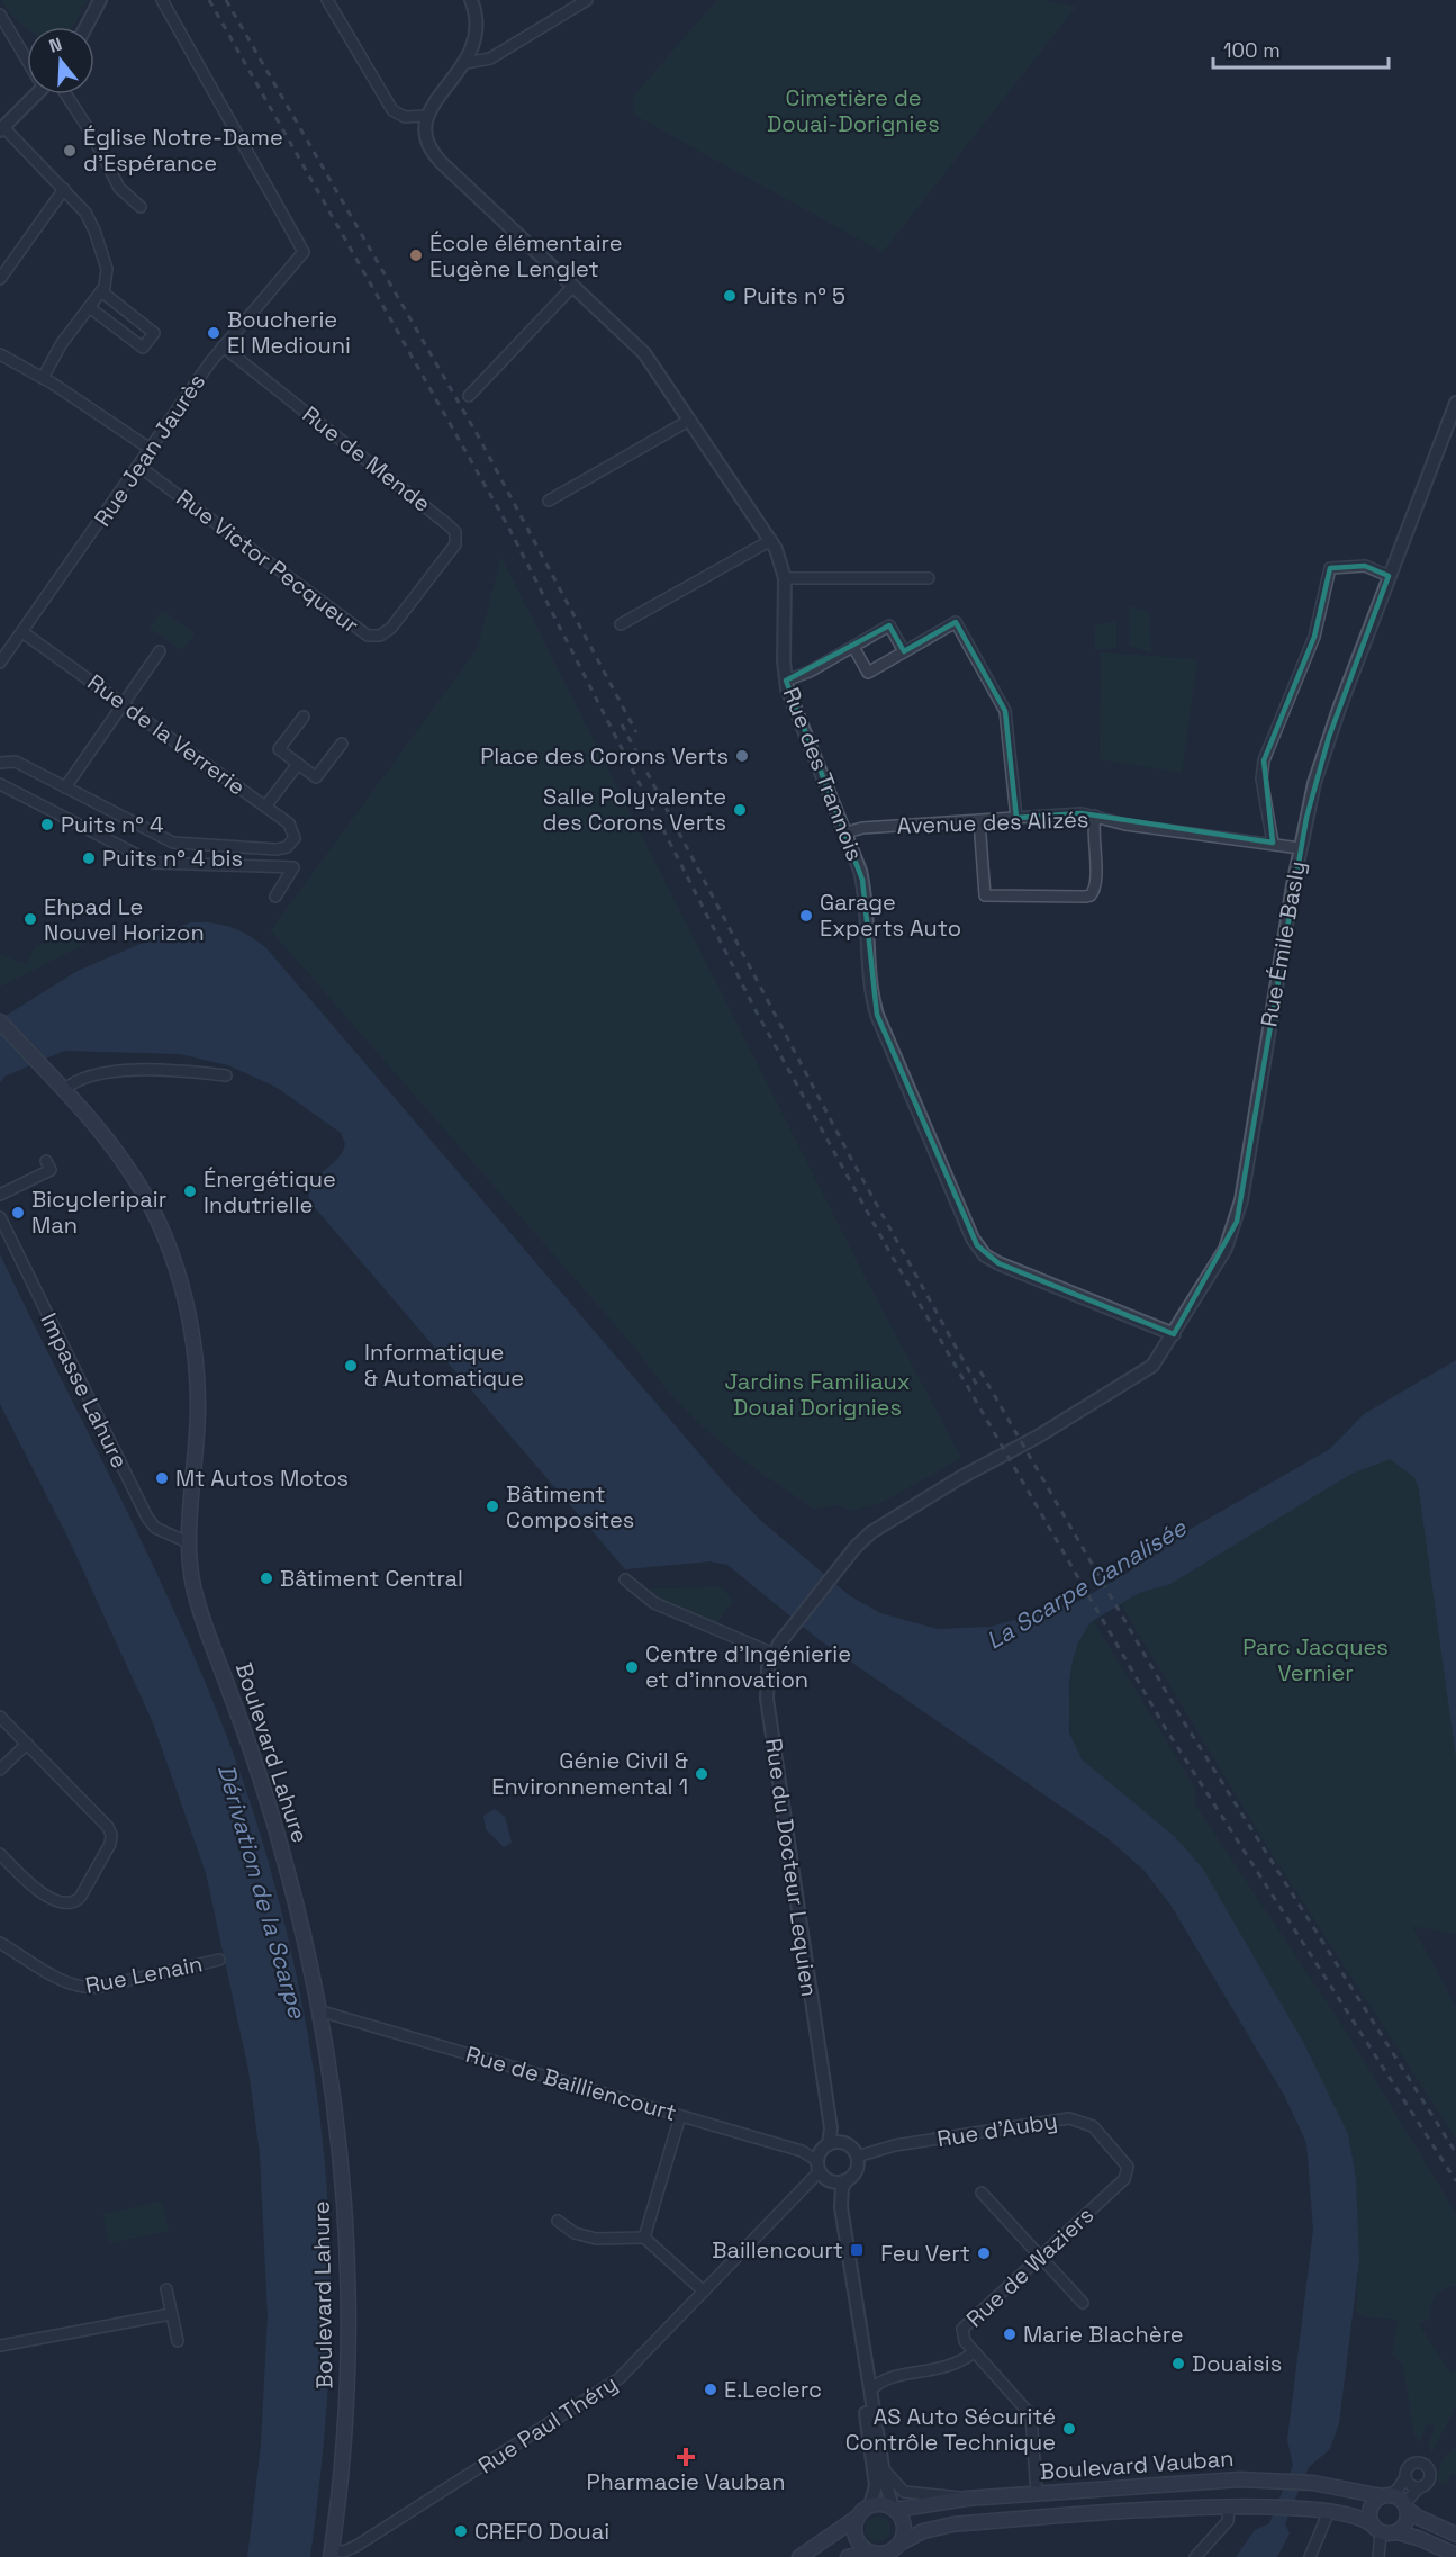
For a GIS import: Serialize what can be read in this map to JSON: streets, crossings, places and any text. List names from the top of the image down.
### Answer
{
  "streets": {
    "main road": ["Boulevard Lahure", "Boulevard Vauban"],
    "street": [
      "Rue Jean Jaurès",
      "Rue de Mende",
      "Rue Victor Pecqueur",
      "Rue de la Verrerie",
      "Rue des Trannois",
      "Avenue des Alizés",
      "Rue Émile Basly",
      "Impasse Lahure",
      "Rue du Docteur Lequien",
      "Rue Lenain",
      "Rue de Bailliencourt",
      "Rue d'Auby",
      "Rue de Waziers",
      "Rue Paul Théry"
    ]
  },
  "crossings": [
    ["Rue Jean Jaurès", "Rue de Mende"],
    ["Rue Jean Jaurès", "Rue Victor Pecqueur"],
    ["Rue Jean Jaurès", "Rue de la Verrerie"],
    ["Rue de Mende", "Rue Victor Pecqueur"],
    ["Rue des Trannois", "Avenue des Alizés"],
    ["Rue des Trannois", "Rue Émile Basly"],
    ["Avenue des Alizés", "Rue Émile Basly"],
    ["Rue Émile Basly", "Rue du Docteur Lequien"],
    ["Impasse Lahure", "Boulevard Lahure"],
    ["Boulevard Lahure", "Rue de Bailliencourt"],
    ["Boulevard Lahure", "Rue Paul Théry"],
    ["Rue du Docteur Lequien", "Rue de Bailliencourt"],
    ["Rue du Docteur Lequien", "Rue d'Auby"],
    ["Rue du Docteur Lequien", "Rue Paul Théry"],
    ["Rue de Bailliencourt", "Rue d'Auby"],
    ["Rue de Bailliencourt", "Rue Paul Théry"],
    ["Rue d'Auby", "Rue de Waziers"],
    ["Rue d'Auby", "Rue Paul Théry"]
  ],
  "water": ["La Scarpe Canalisée", "Dérivation de la Scarpe"],
  "parks": ["Cimetière de Douai-Dorignies", "Jardins Familiaux Douai Dorignies", "Parc Jacques Vernier"],
  "places": {
    "other": [
      "Église Notre-Dame d'Espérance",
      "École élémentaire Eugène Lenglet",
      "Puits n° 5",
      "Boucherie El Mediouni",
      "Place des Corons Verts",
      "Salle Polyvalente des Corons Verts",
      "Puits n° 4",
      "Puits n° 4 bis",
      "Garage Experts Auto",
      "Ehpad Le Nouvel Horizon",
      "Énergétique Indutrielle",
      "Bicycleripair Man",
      "Informatique & Automatique",
      "Mt Autos Motos",
      "Bâtiment Composites",
      "Bâtiment Central",
      "Centre d'Ingénierie et d'innovation",
      "Génie Civil & Environnemental 1",
      "Feu Vert",
      "Marie Blachère",
      "Douaisis",
      "E.Leclerc",
      "AS Auto Sécurité Contrôle Technique",
      "CREFO Douai"
    ],
    "transit": ["Baillencourt"],
    "health": ["Pharmacie Vauban"]
  },
  "scale_bar": "100 m",
  "north": "top"
}
